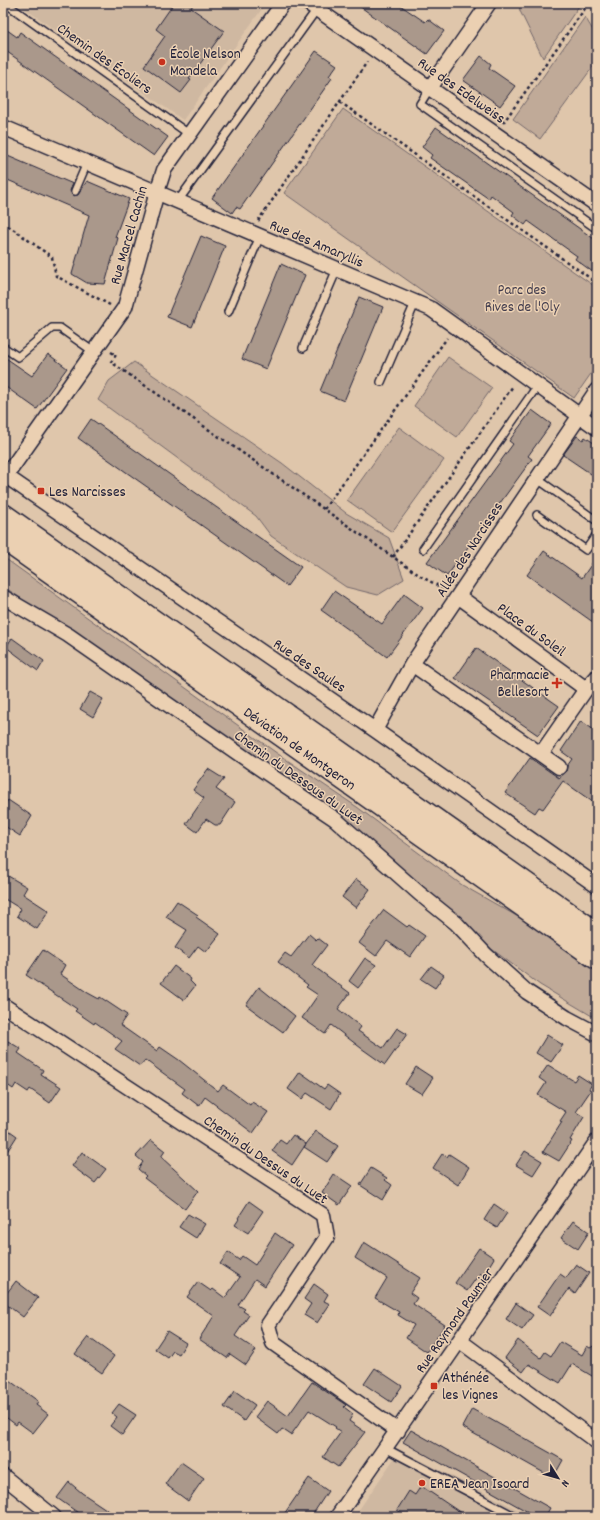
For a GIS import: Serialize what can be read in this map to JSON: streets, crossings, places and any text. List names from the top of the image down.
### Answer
{
  "streets": {
    "main road": ["Déviation de Montgeron"],
    "street": [
      "Rue des Edelweiss",
      "Rue Marcel Cachin",
      "Rue des Amaryllis",
      "Allée des Narcisses",
      "Place du Soleil",
      "Rue des Saules",
      "Chemin du Dessous du Luet",
      "Chemin du Dessus du Luet",
      "Rue Raymond Paumier"
    ],
    "lane": ["Chemin des Écoliers"]
  },
  "crossings": [
    ["Chemin des Écoliers", "Rue Marcel Cachin"],
    ["Rue Marcel Cachin", "Rue des Amaryllis"],
    ["Rue Marcel Cachin", "Rue des Saules"],
    ["Rue des Amaryllis", "Allée des Narcisses"],
    ["Allée des Narcisses", "Place du Soleil"],
    ["Allée des Narcisses", "Rue des Saules"],
    ["Chemin du Dessus du Luet", "Rue Raymond Paumier"]
  ],
  "parks": ["Parc des Rives de l'Oly"],
  "places": {
    "other": ["École Nelson Mandela", "EREA Jean Isoard"],
    "transit": ["Les Narcisses", "Athénée les Vignes"],
    "health": ["Pharmacie Bellesort"]
  },
  "north": "bottom right"
}
